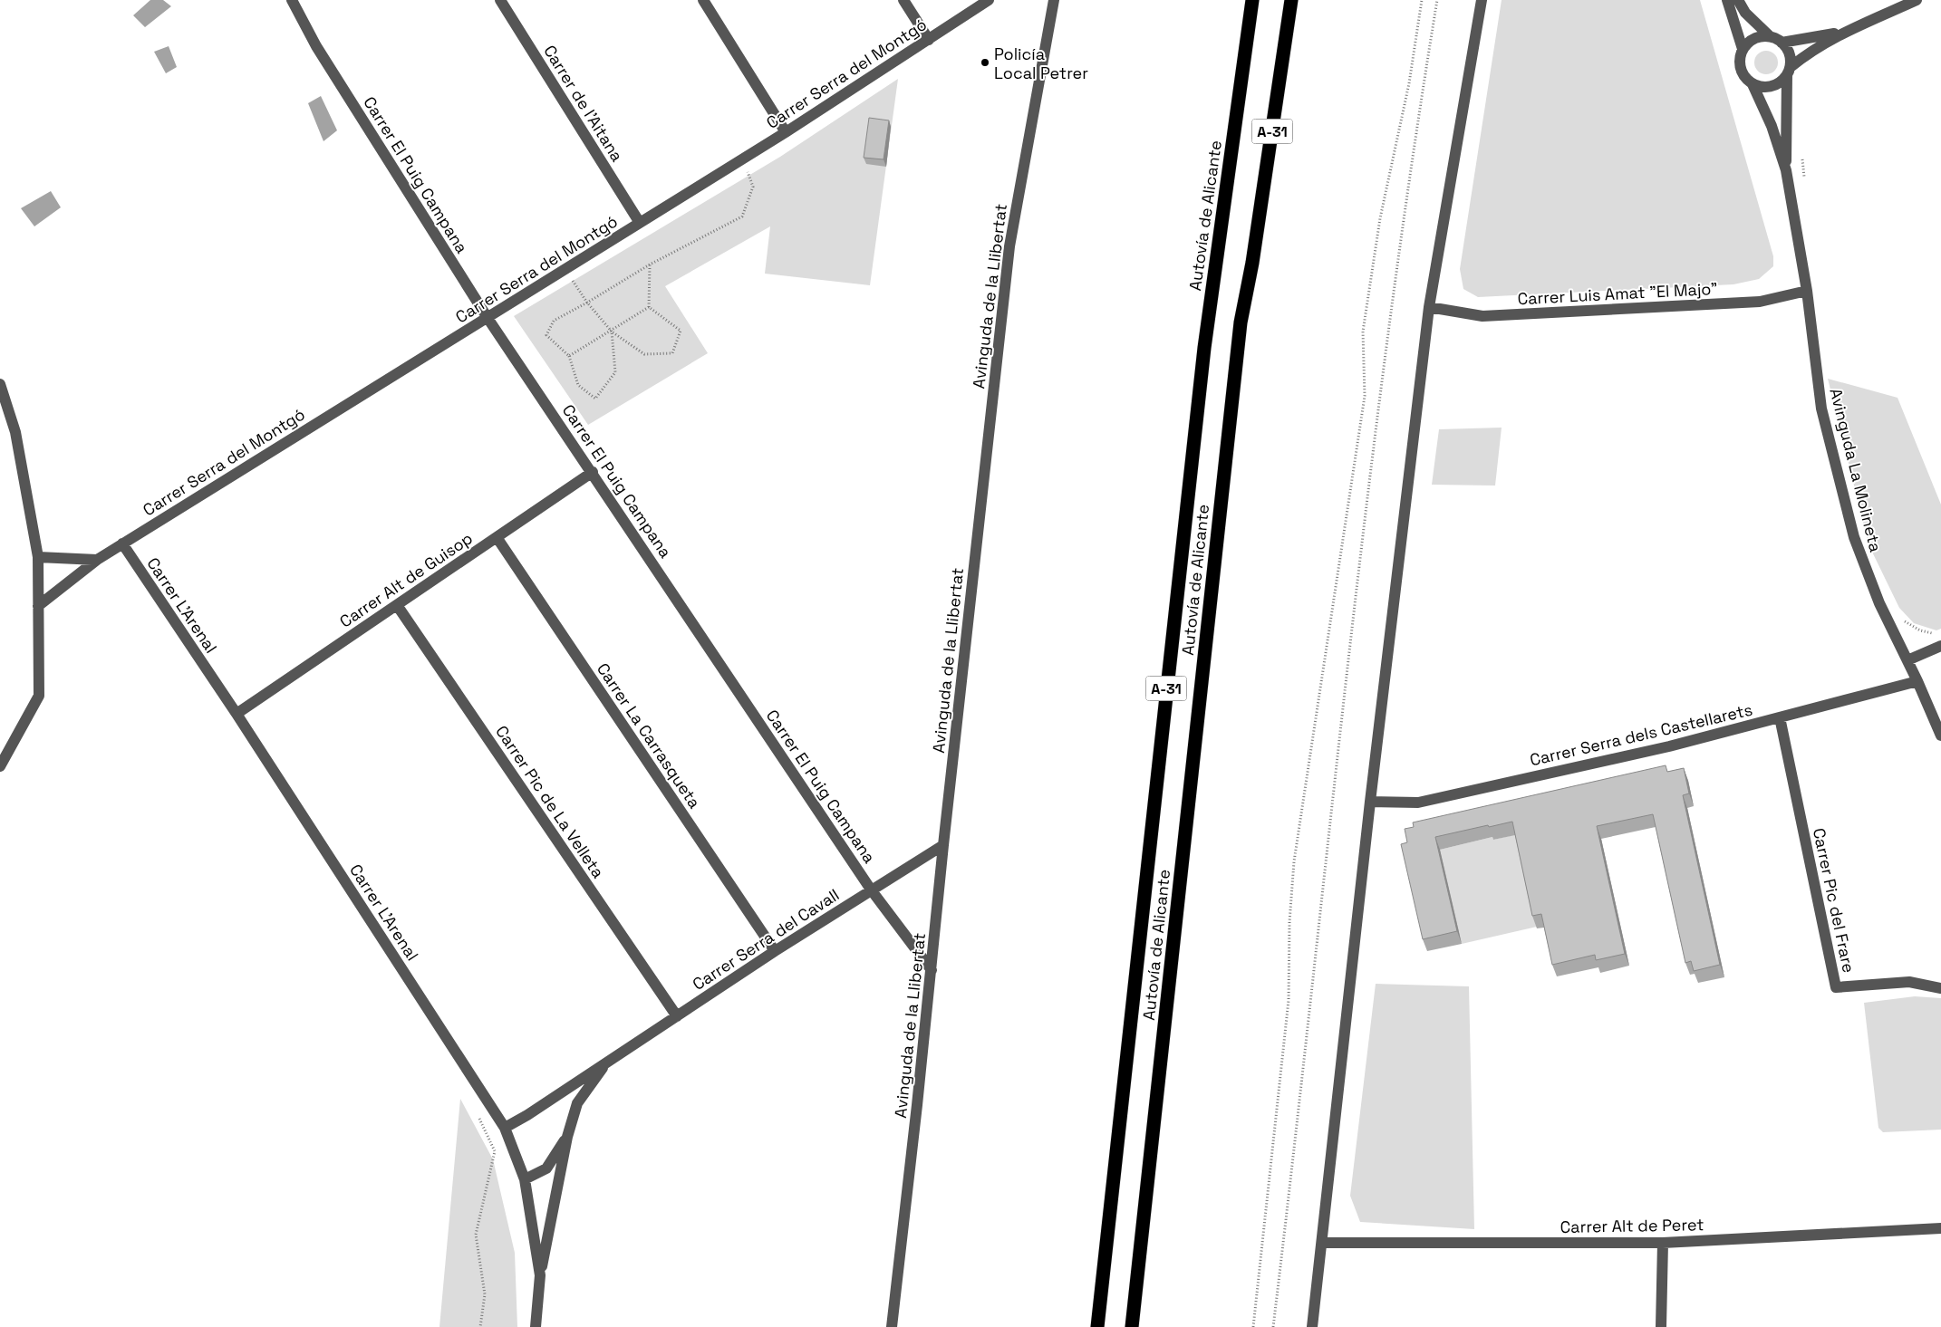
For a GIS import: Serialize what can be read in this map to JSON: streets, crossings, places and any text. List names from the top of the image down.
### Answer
{
  "streets": {
    "highway": ["A-31", "Autovía de Alicante"],
    "street": [
      "Carrer Serra del Montgó",
      "Carrer de l'Aitana",
      "Carrer El Puig Campana",
      "Carrer Luis Amat \"El Majo\"",
      "Avinguda de la Llibertat",
      "Avinguda La Molineta",
      "Carrer Alt de Guisop",
      "Carrer L'Arenal",
      "Carrer Serra dels Castellarets",
      "Carrer La Carrasqueta",
      "Carrer Pic de La Velleta",
      "Carrer Pic del Frare",
      "Carrer Serra del Cavall",
      "Carrer Alt de Peret"
    ]
  },
  "crossings": [
    ["Carrer Serra del Montgó", "Carrer de l'Aitana"],
    ["Carrer Serra del Montgó", "Carrer El Puig Campana"],
    ["Carrer Serra del Montgó", "Carrer L'Arenal"],
    ["Carrer El Puig Campana", "Avinguda de la Llibertat"],
    ["Carrer El Puig Campana", "Carrer Alt de Guisop"],
    ["Carrer El Puig Campana", "Carrer Serra del Cavall"],
    ["Carrer Luis Amat \"El Majo\"", "Avinguda La Molineta"],
    ["Avinguda de la Llibertat", "Carrer Serra del Cavall"],
    ["Avinguda La Molineta", "Carrer Serra dels Castellarets"],
    ["Carrer Alt de Guisop", "Carrer L'Arenal"],
    ["Carrer Alt de Guisop", "Carrer La Carrasqueta"],
    ["Carrer Alt de Guisop", "Carrer Pic de La Velleta"],
    ["Carrer L'Arenal", "Carrer Serra del Cavall"],
    ["Carrer Serra dels Castellarets", "Carrer Pic del Frare"],
    ["Carrer La Carrasqueta", "Carrer Serra del Cavall"],
    ["Carrer Pic de La Velleta", "Carrer Serra del Cavall"]
  ],
  "places": ["Policía Local Petrer"]
}
